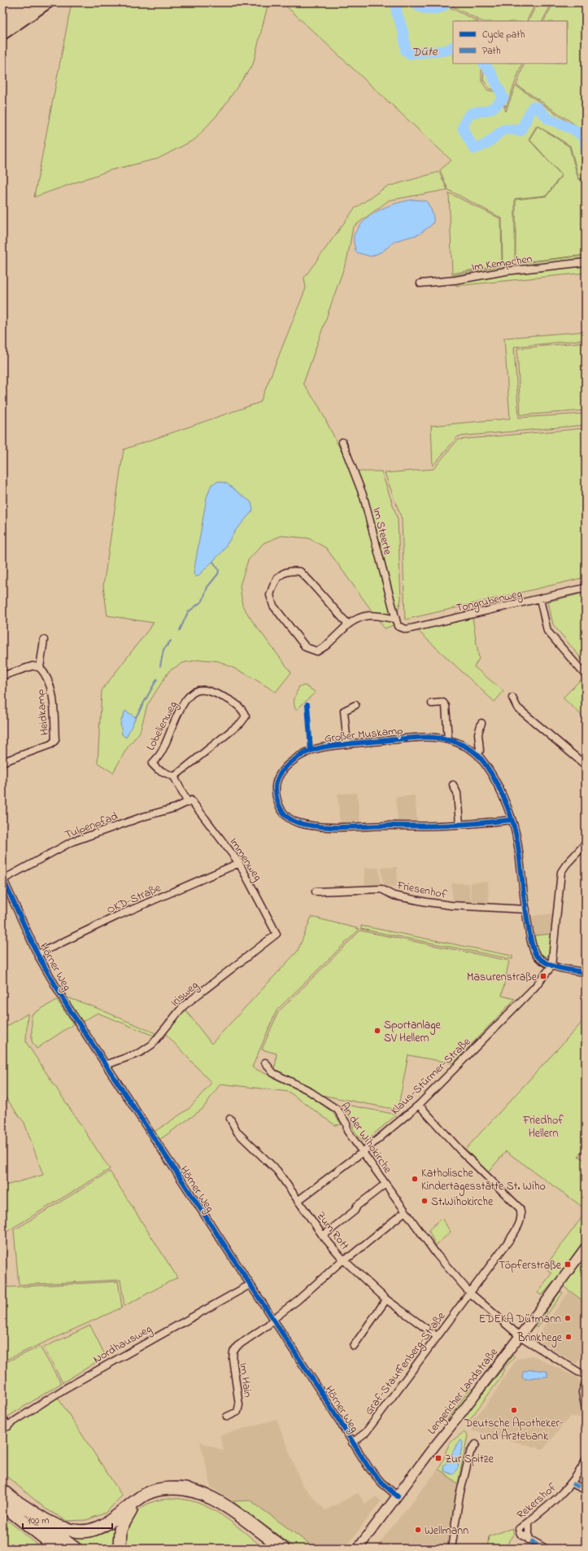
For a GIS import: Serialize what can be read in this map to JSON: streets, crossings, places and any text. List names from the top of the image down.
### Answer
{
  "streets": {
    "main road": ["Lengericher Landstraße"],
    "street": [
      "Im Kempchen",
      "Im Steerte",
      "Tongrubenweg",
      "Heidkamp",
      "Lobelienweg",
      "Großer Muskamp",
      "Tulpenpfad",
      "Immenweg",
      "Friesenhof",
      "OKD-Straße",
      "Hörner Weg",
      "Irisweg",
      "Klaus-Stürmer-Straße",
      "An der Wihokirche",
      "Zum Rott",
      "Nordhausweg",
      "Graf-Stauffenberg-Straße",
      "Im Hain",
      "Rekershof"
    ]
  },
  "crossings": [
    ["Im Steerte", "Tongrubenweg"],
    ["Großer Muskamp", "Friesenhof"],
    ["Großer Muskamp", "Klaus-Stürmer-Straße"],
    ["Tulpenpfad", "Immenweg"],
    ["Tulpenpfad", "Hörner Weg"],
    ["Immenweg", "OKD-Straße"],
    ["Immenweg", "Irisweg"],
    ["OKD-Straße", "Hörner Weg"],
    ["Hörner Weg", "Irisweg"],
    ["Hörner Weg", "Nordhausweg"],
    ["Hörner Weg", "Graf-Stauffenberg-Straße"],
    ["Hörner Weg", "Im Hain"],
    ["Hörner Weg", "Lengericher Landstraße"],
    ["Klaus-Stürmer-Straße", "An der Wihokirche"],
    ["Klaus-Stürmer-Straße", "Zum Rott"],
    ["Klaus-Stürmer-Straße", "Graf-Stauffenberg-Straße"],
    ["An der Wihokirche", "Zum Rott"],
    ["An der Wihokirche", "Graf-Stauffenberg-Straße"],
    ["An der Wihokirche", "Lengericher Landstraße"],
    ["Zum Rott", "Graf-Stauffenberg-Straße"]
  ],
  "water": ["Düte"],
  "parks": ["Friedhof Hellern"],
  "places": {
    "transit": ["Masurenstraße", "Töpferstraße", "Zur Spitze"],
    "other": [
      "Sportanlage SV Hellern",
      "Katholische Kindertagesstätte St. Wiho",
      "St.Wihokirche",
      "EDEKA Dütmann",
      "Brinkhege",
      "Deutsche Apotheker- und Ärztebank",
      "Wellmann"
    ]
  },
  "legend": ["Cycle path", "Path"],
  "scale_bar": "100 m"
}
